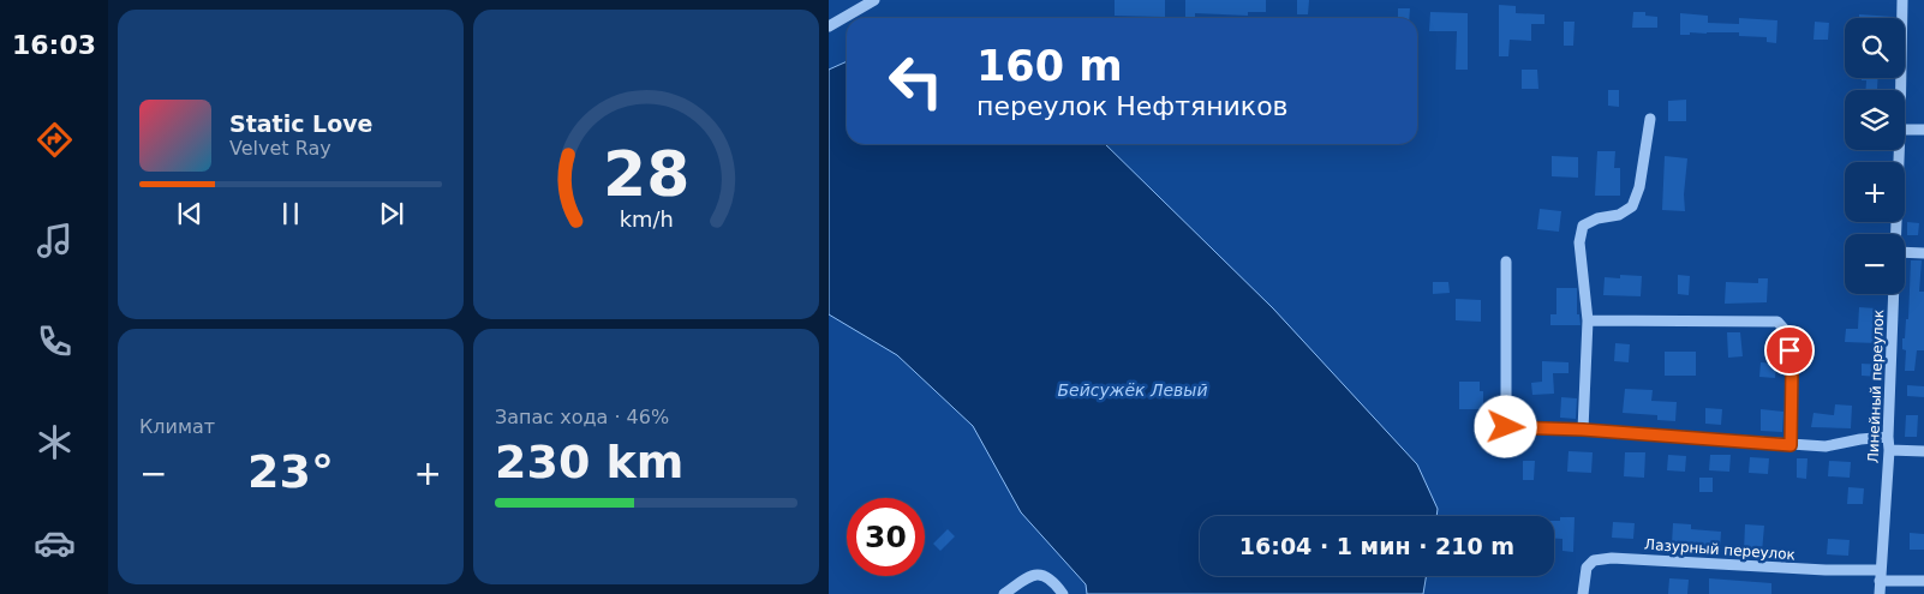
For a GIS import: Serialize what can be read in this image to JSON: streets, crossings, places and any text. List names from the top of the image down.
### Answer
{
  "streets": {
    "street": ["Линейный переулок", "Лазурный переулок"]
  },
  "crossings": [
    ["Линейный переулок", "Лазурный переулок"]
  ],
  "water": ["Бейсужёк Левый"],
  "page": {
    "tabs": "16:03",
    "map_buttons": ["+", "−"],
    "turn": ["160 m", "переулок Нефтяников"],
    "song": ["Static Love", "Velvet Ray"],
    "tile": [
      "Климат",
      ["Запас хода · 46%", "230 km"]
    ],
    "heat": ["−", "23°", "+"],
    "limit": "30",
    "trip": "16:04 · 1 мин · 210 m",
    "gauge": ["28", "km/h"]
  }
}
